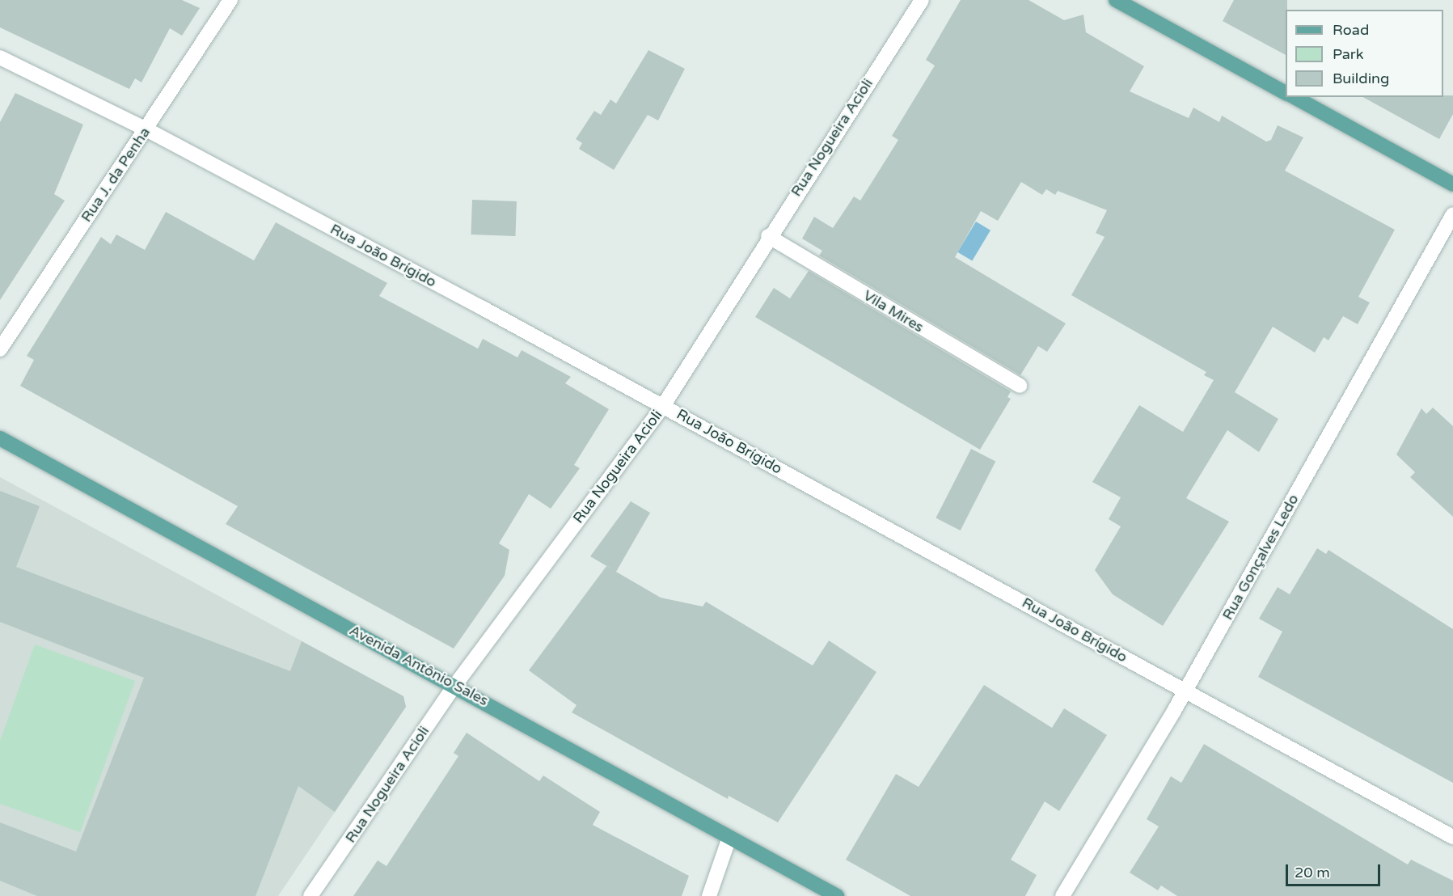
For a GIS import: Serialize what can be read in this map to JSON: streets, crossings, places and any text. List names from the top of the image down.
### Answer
{
  "streets": {
    "main road": ["Avenida Antônio Sales"],
    "street": [
      "Rua Nogueira Acioli",
      "Rua J. da Penha",
      "Rua João Brígido",
      "Vila Mires",
      "Rua Gonçalves Ledo"
    ]
  },
  "crossings": [
    ["Rua Nogueira Acioli", "Rua João Brígido"],
    ["Rua Nogueira Acioli", "Vila Mires"],
    ["Rua Nogueira Acioli", "Avenida Antônio Sales"],
    ["Rua J. da Penha", "Rua João Brígido"],
    ["Rua João Brígido", "Rua Gonçalves Ledo"]
  ],
  "legend": ["Road", "Park", "Building"],
  "scale_bar": "20 m"
}
